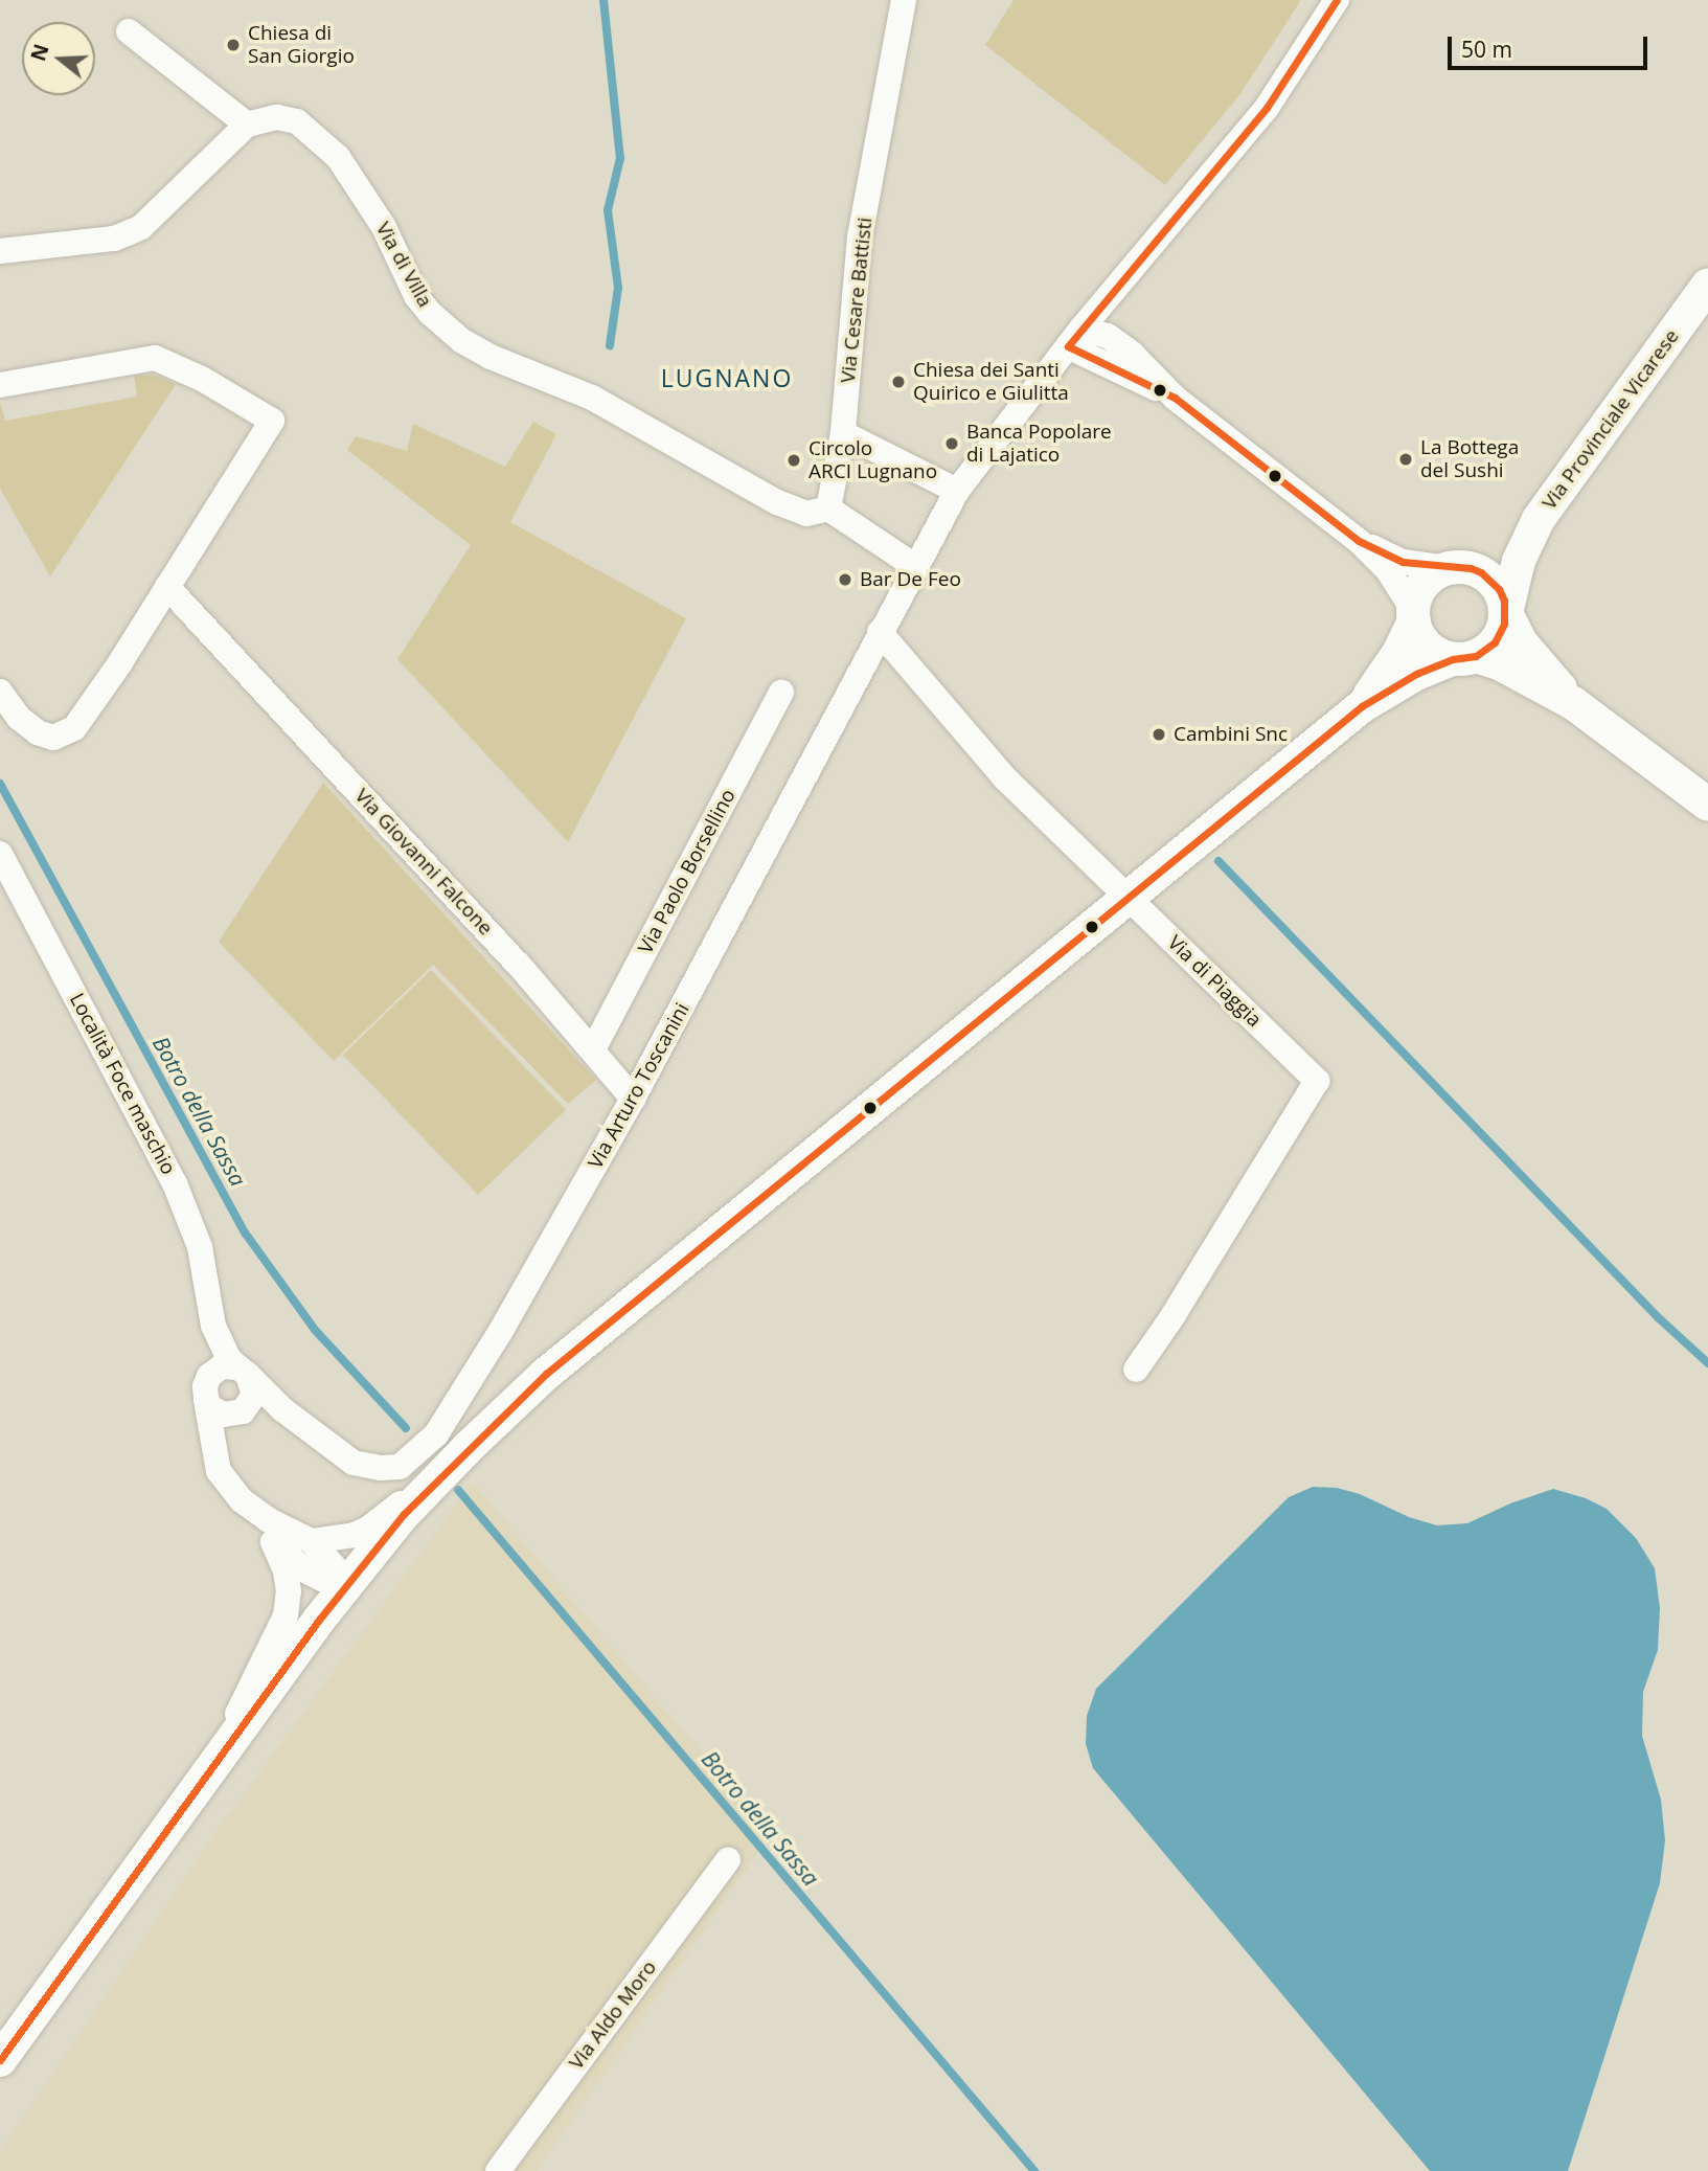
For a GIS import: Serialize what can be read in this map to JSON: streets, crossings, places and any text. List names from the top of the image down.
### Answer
{
  "streets": {
    "main road": ["Via Provinciale Vicarese"],
    "street": [
      "Via di Villa",
      "Via Cesare Battisti",
      "Via Giovanni Falcone",
      "Via Paolo Borsellino",
      "Via di Piaggia",
      "Località Foce maschio",
      "Via Arturo Toscanini",
      "Via Aldo Moro"
    ]
  },
  "crossings": [
    ["Via di Villa", "Via Cesare Battisti"],
    ["Via Giovanni Falcone", "Via Paolo Borsellino"],
    ["Via Giovanni Falcone", "Via Arturo Toscanini"],
    ["Via di Piaggia", "Via Arturo Toscanini"],
    ["Località Foce maschio", "Via Arturo Toscanini"]
  ],
  "districts": ["LUGNANO"],
  "water": ["Botro della Sassa"],
  "places": [
    "Chiesa di San Giorgio",
    "Chiesa dei Santi Quirico e Giulitta",
    "Banca Popolare di Lajatico",
    "La Bottega del Sushi",
    "Circolo ARCI Lugnano",
    "Bar De Feo",
    "Cambini Snc"
  ],
  "scale_bar": "50 m",
  "north": "left"
}
